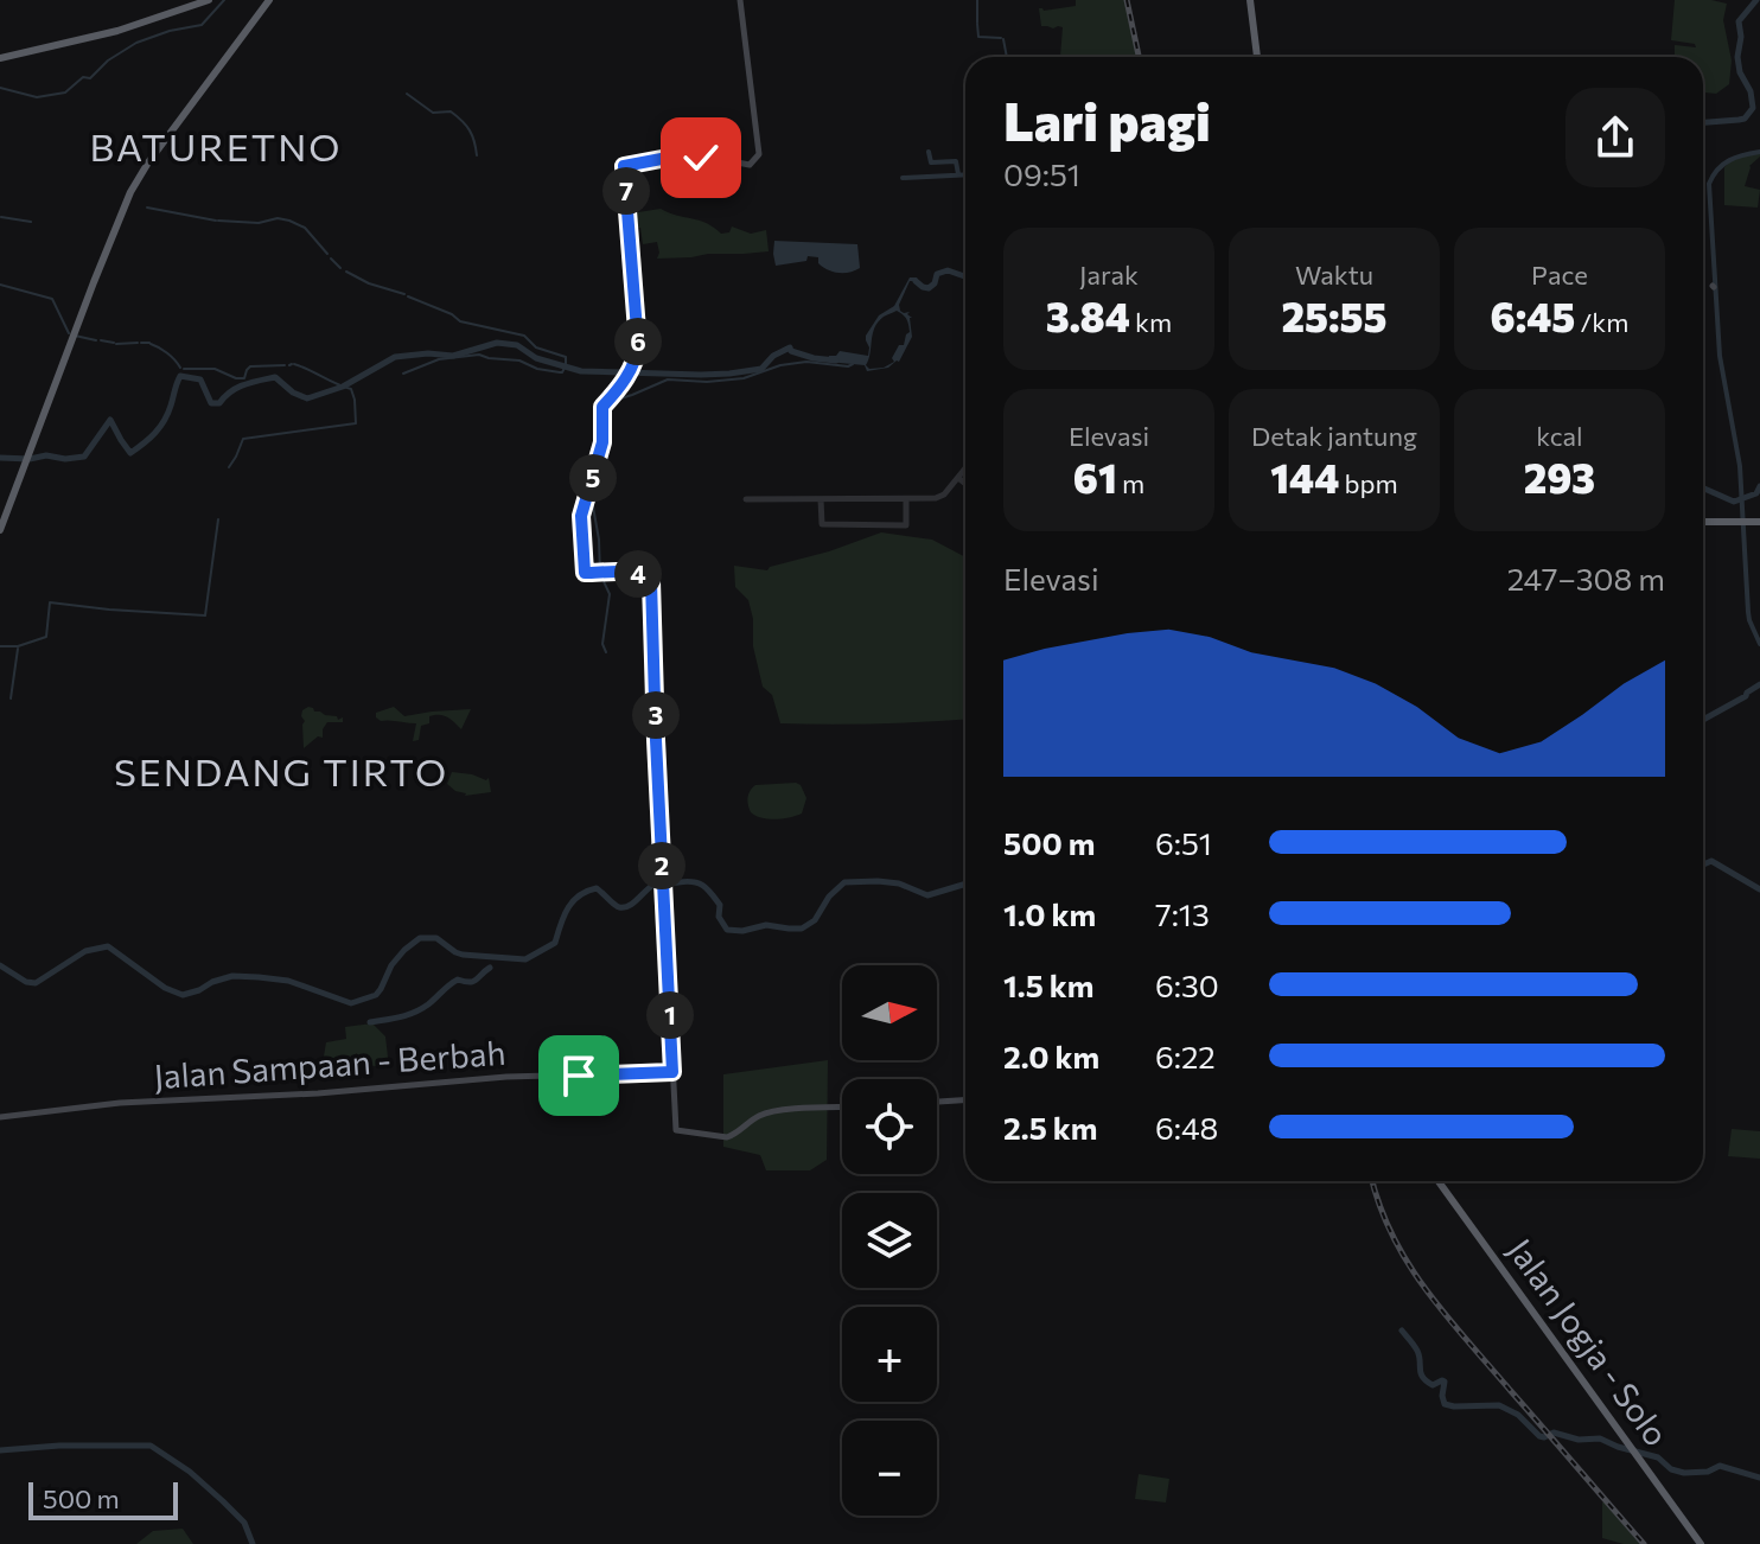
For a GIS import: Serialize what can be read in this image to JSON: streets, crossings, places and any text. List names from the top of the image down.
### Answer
{
  "streets": {
    "highway": ["Jalan Jogja - Solo"],
    "main road": ["Jalan Sampaan - Berbah"]
  },
  "districts": ["BATURETNO", "SENDANG TIRTO"],
  "scale_bar": "500 m",
  "north": "right",
  "page": {
    "heading": ["Lari pagi", "09:51"],
    "pins": [
      "7",
      "6",
      "5",
      "4",
      "3",
      "2",
      "1"
    ],
    "stats": [
      ["Jarak", "3.84 km"],
      ["Waktu", "25:55"],
      ["Pace", "6:45 /km"],
      ["Elevasi", "61 m"],
      ["Detak jantung", "144 bpm"],
      ["kcal", "293"]
    ],
    "chart": ["Elevasi", "247–308 m"],
    "list": [
      {
        "name": "500 m",
        "note": "6:51"
      },
      {
        "name": "1.0 km",
        "note": "7:13"
      },
      {
        "name": "1.5 km",
        "note": "6:30"
      },
      {
        "name": "2.0 km",
        "note": "6:22"
      },
      {
        "name": "2.5 km",
        "note": "6:48"
      }
    ],
    "map_buttons": ["+", "−"],
    "scale": "500 m"
  }
}
